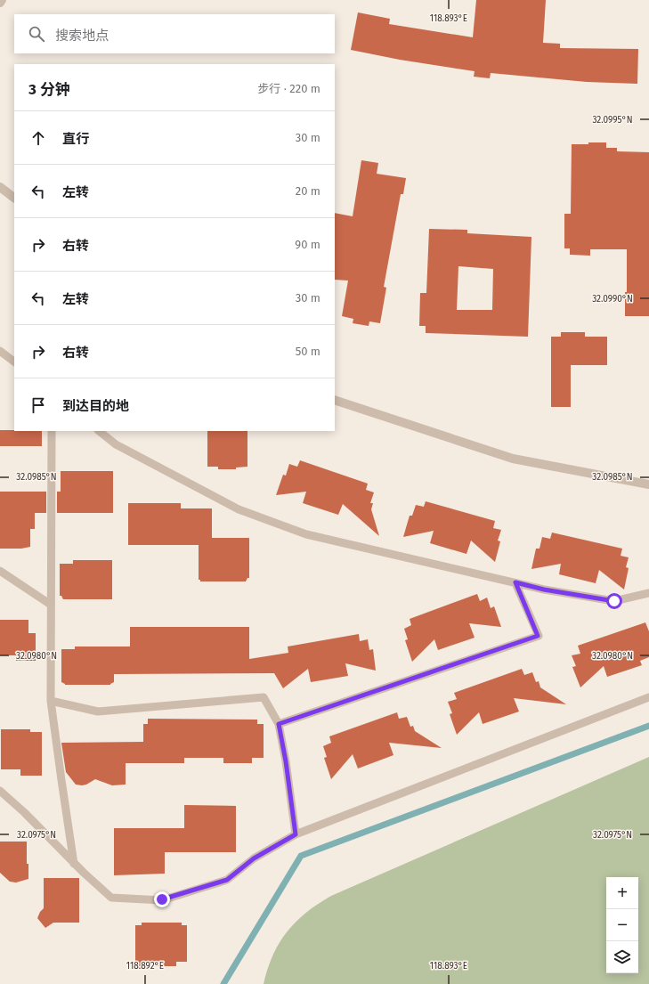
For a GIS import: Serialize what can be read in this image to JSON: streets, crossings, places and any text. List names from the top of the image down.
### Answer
{
  "page": {
    "search": "搜索地点",
    "heading": ["3 分钟", "步行 · 220 m"],
    "list": [
      ["直行", "30 m"],
      ["左转", "20 m"],
      ["右转", "90 m"],
      ["左转", "30 m"],
      ["右转", "50 m"],
      "到达目的地"
    ],
    "map_buttons": ["+", "−"]
  },
  "coordinates": [
    "118.893°E",
    "32.0995°N",
    "32.0990°N",
    "32.0985°N",
    "32.0980°N",
    "32.0975°N",
    "118.892°E"
  ]
}
